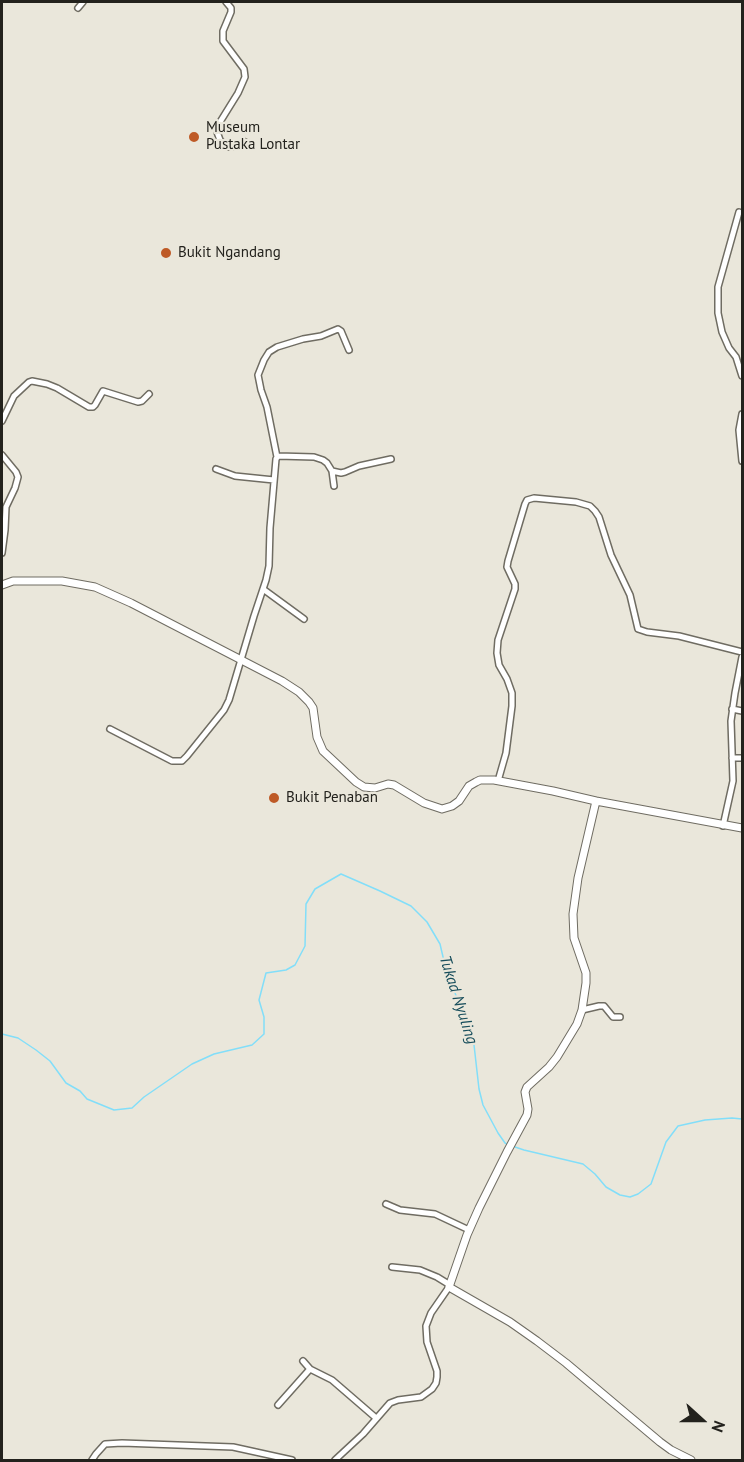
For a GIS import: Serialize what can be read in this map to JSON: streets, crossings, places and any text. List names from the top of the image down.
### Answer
{
  "water": ["Tukad Nyuling"],
  "places": ["Museum Pustaka Lontar", "Bukit Ngandang", "Bukit Penaban"],
  "north": "right"
}
